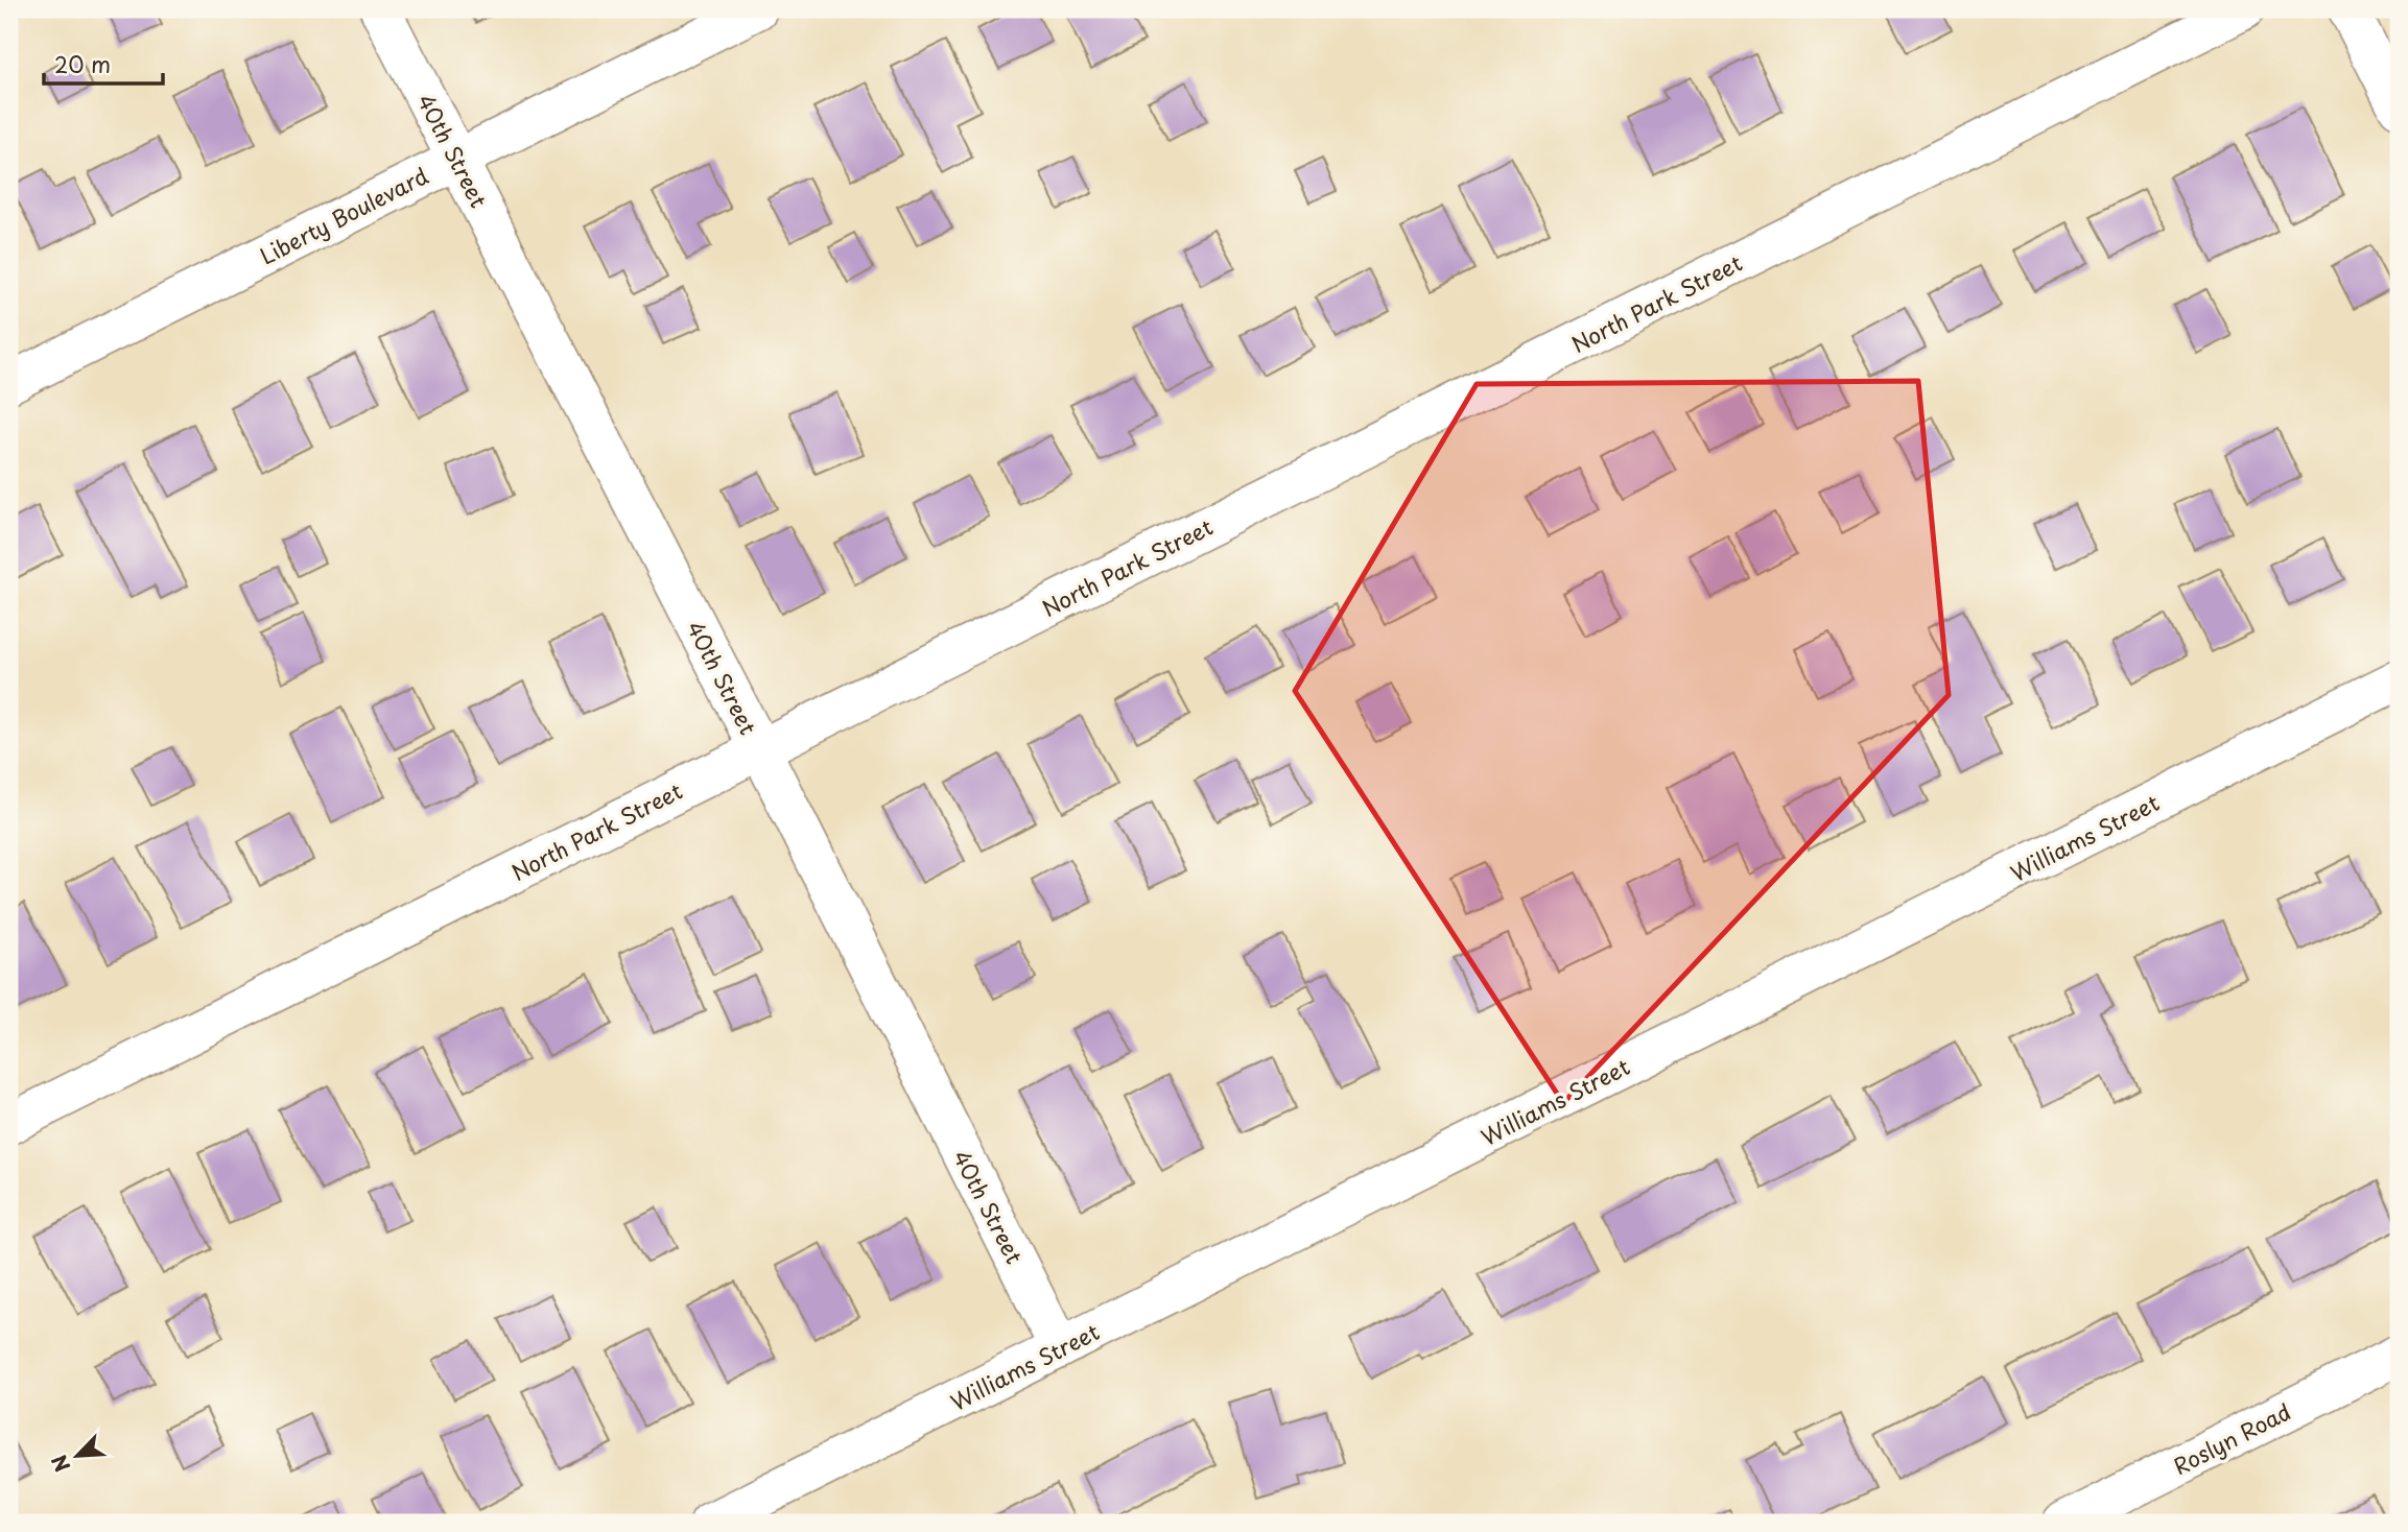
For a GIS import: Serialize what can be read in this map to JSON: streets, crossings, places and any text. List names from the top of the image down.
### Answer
{
  "streets": {
    "street": [
      "40th Street",
      "Liberty Boulevard",
      "North Park Street",
      "Williams Street",
      "Roslyn Road"
    ]
  },
  "crossings": [
    ["40th Street", "Liberty Boulevard"],
    ["40th Street", "North Park Street"],
    ["40th Street", "Williams Street"]
  ],
  "scale_bar": "20 m",
  "north": "bottom left"
}
